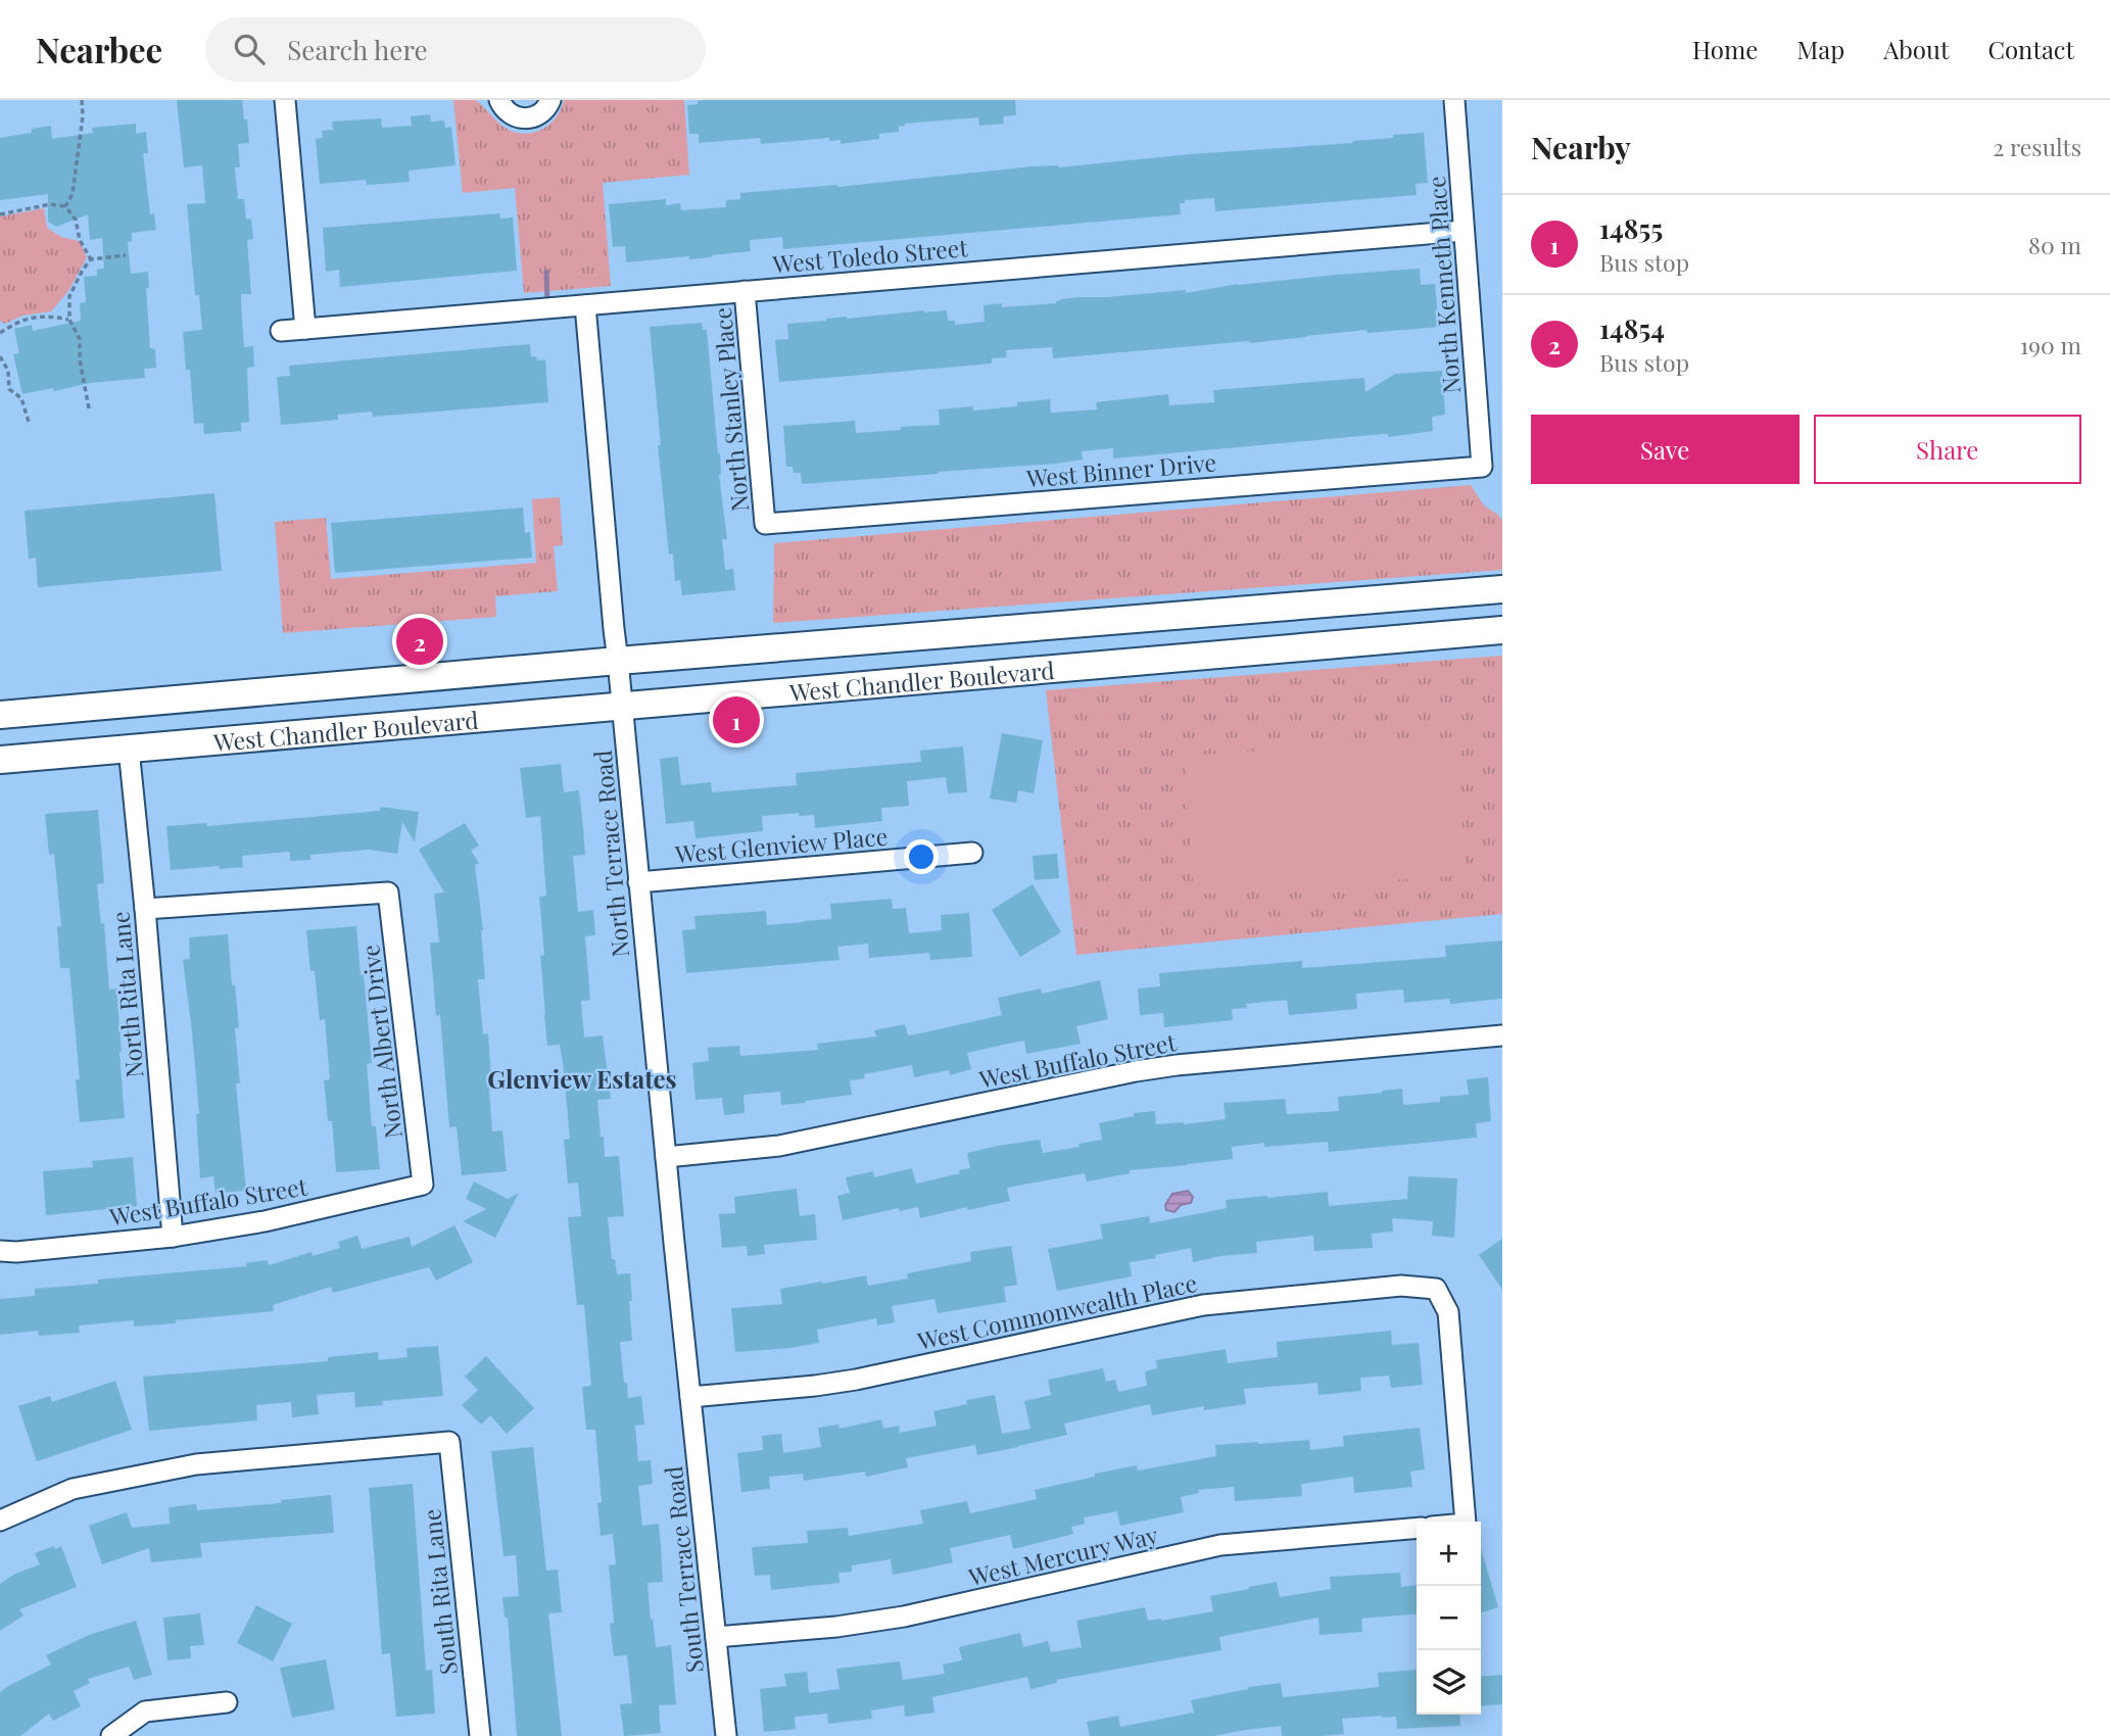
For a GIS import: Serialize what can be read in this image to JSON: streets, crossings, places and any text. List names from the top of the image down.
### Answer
{
  "streets": {
    "main road": ["West Chandler Boulevard"],
    "street": [
      "West Toledo Street",
      "North Kenneth Place",
      "North Stanley Place",
      "West Binner Drive",
      "West Glenview Place",
      "North Terrace Road",
      "North Rita Lane",
      "North Albert Drive",
      "West Buffalo Street",
      "West Commonwealth Place",
      "West Mercury Way",
      "South Terrace Road",
      "South Rita Lane"
    ]
  },
  "crossings": [
    ["West Toledo Street", "North Kenneth Place"],
    ["West Toledo Street", "North Stanley Place"],
    ["West Toledo Street", "North Terrace Road"],
    ["North Kenneth Place", "West Binner Drive"],
    ["North Stanley Place", "West Binner Drive"],
    ["West Chandler Boulevard", "North Terrace Road"],
    ["West Chandler Boulevard", "North Rita Lane"],
    ["West Glenview Place", "North Terrace Road"],
    ["North Terrace Road", "West Buffalo Street"],
    ["North Terrace Road", "West Commonwealth Place"],
    ["North Terrace Road", "South Terrace Road"],
    ["North Rita Lane", "North Albert Drive"],
    ["North Rita Lane", "West Buffalo Street"],
    ["North Albert Drive", "West Buffalo Street"],
    ["West Commonwealth Place", "South Terrace Road"],
    ["West Mercury Way", "South Terrace Road"]
  ],
  "districts": ["Glenview Estates"],
  "page": {
    "header": "Nearbee",
    "search": "Search here",
    "nav": [
      "Home",
      "Map",
      "About",
      "Contact"
    ],
    "heading": ["Nearby", "2 results"],
    "list": [
      {
        "mark": "1",
        "name": "14855",
        "note": "Bus stop",
        "value": "80 m"
      },
      {
        "mark": "2",
        "name": "14854",
        "note": "Bus stop",
        "value": "190 m"
      }
    ],
    "buttons": ["Save", "Share"],
    "pins": ["2", "1"],
    "map_buttons": ["+", "−"]
  }
}
